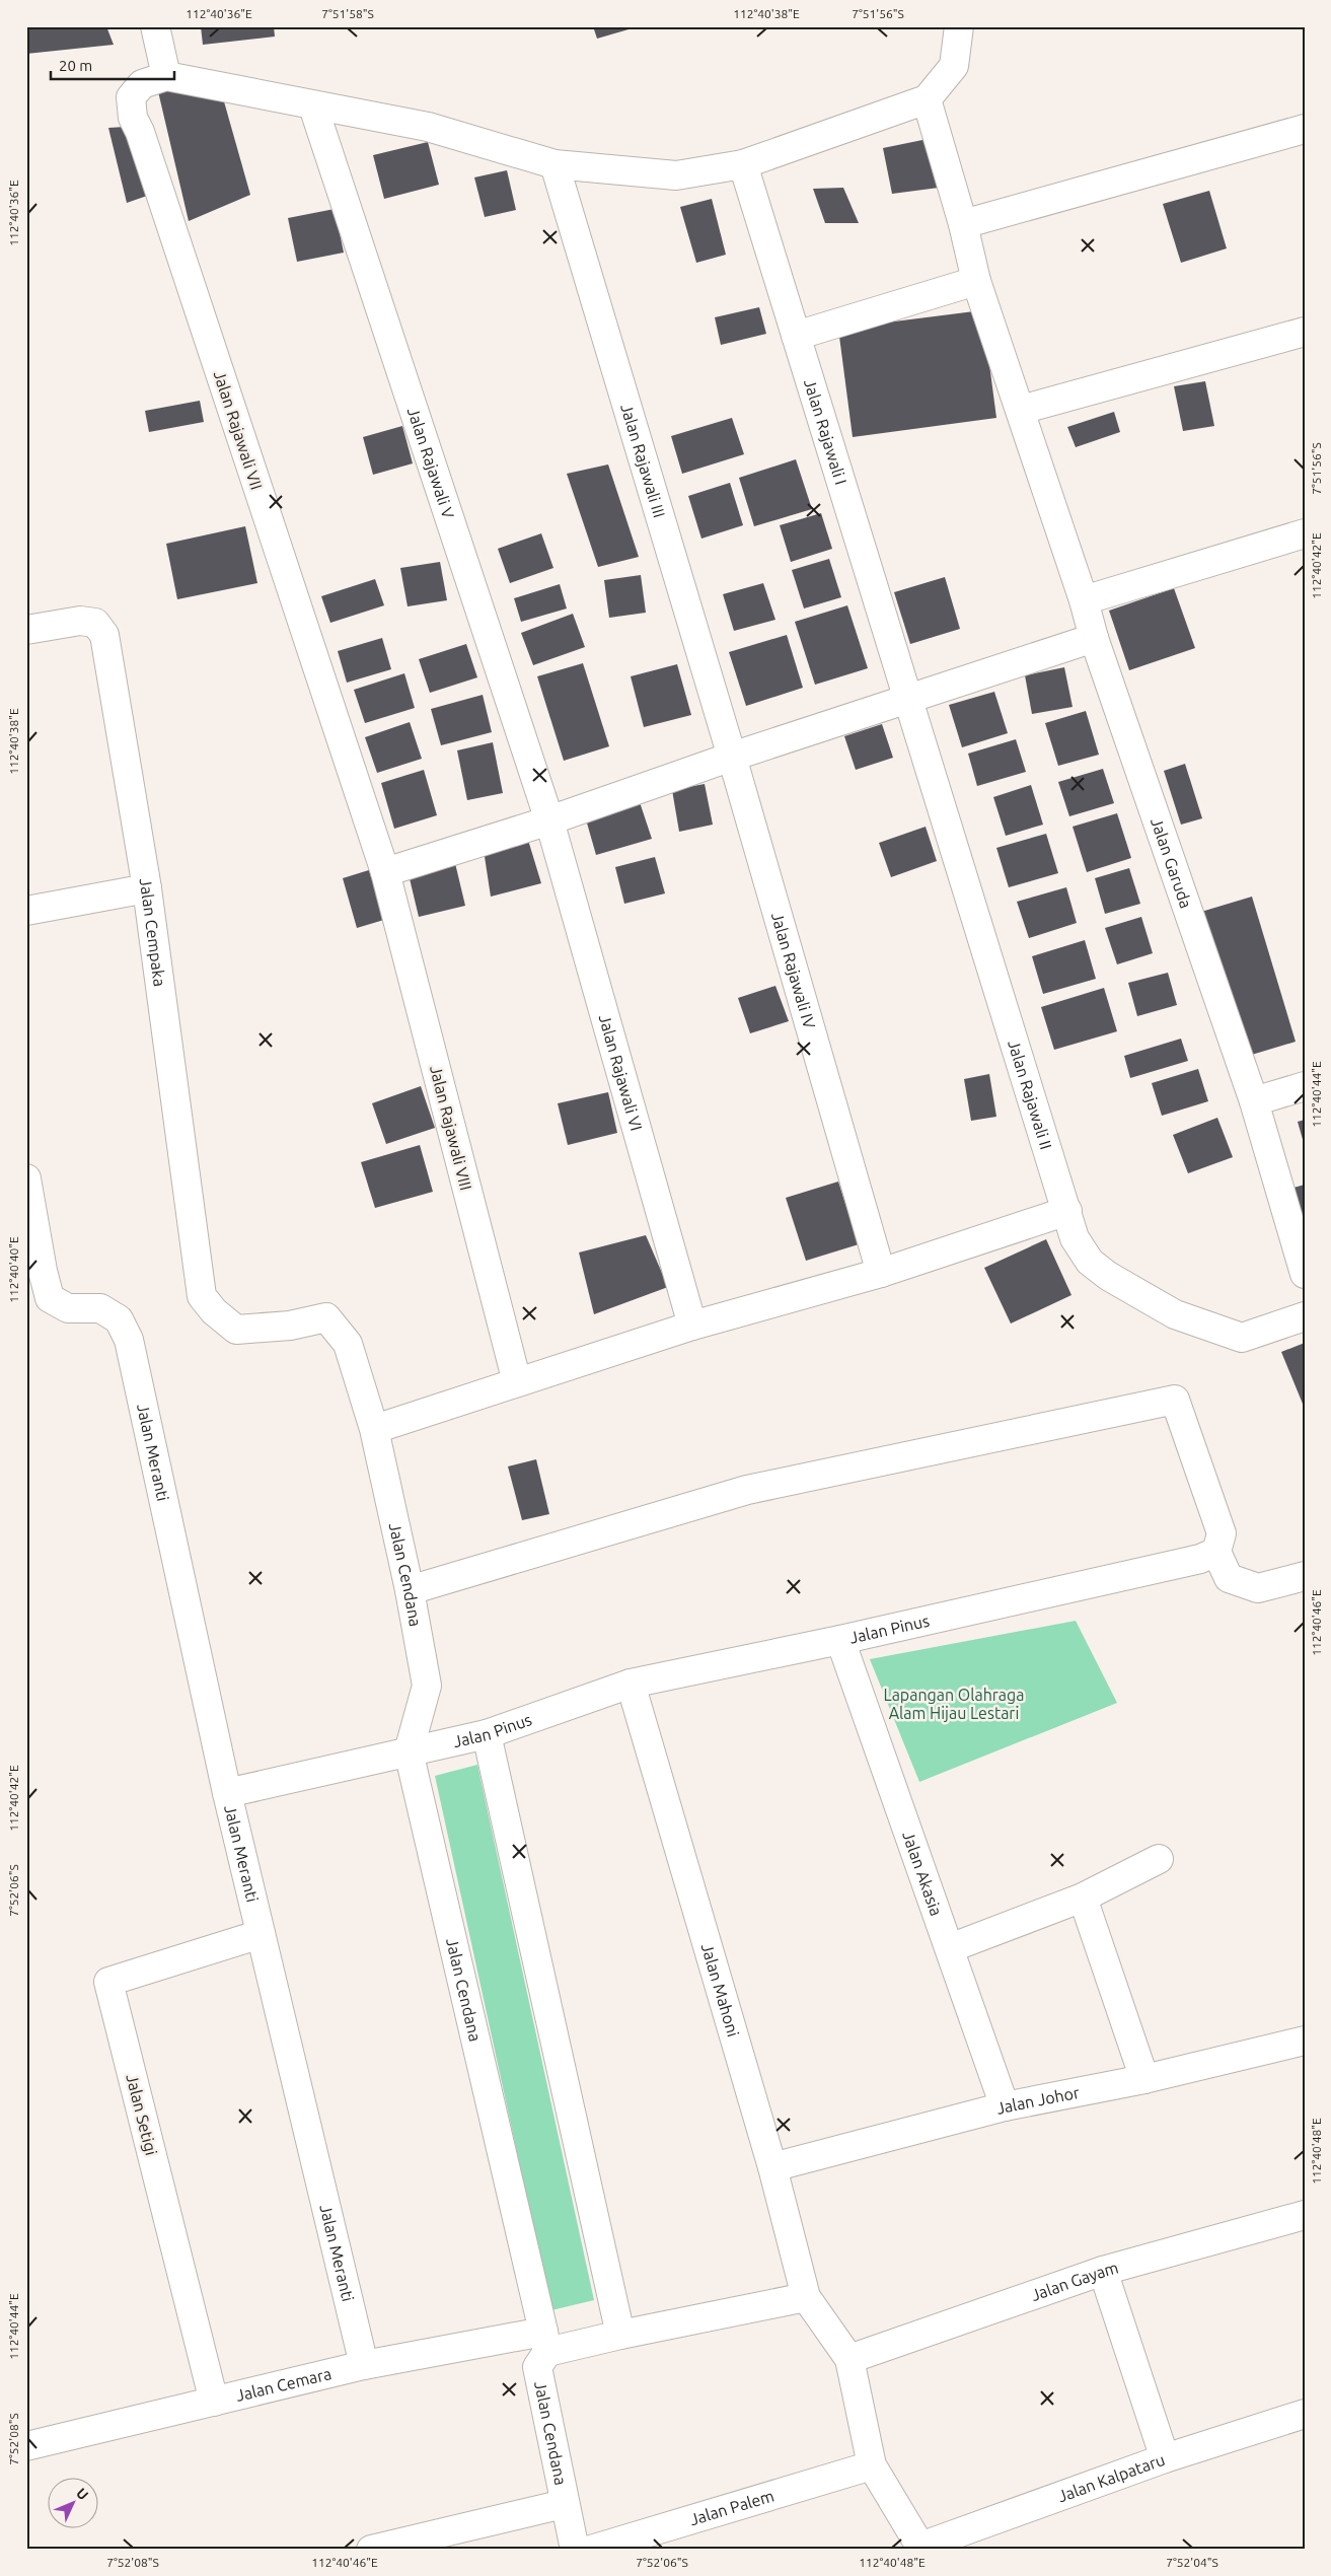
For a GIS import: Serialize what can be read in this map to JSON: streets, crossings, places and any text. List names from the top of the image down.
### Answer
{
  "streets": {
    "street": [
      "Jalan Rajawali VII",
      "Jalan Rajawali I",
      "Jalan Rajawali III",
      "Jalan Rajawali V",
      "Jalan Garuda",
      "Jalan Cempaka",
      "Jalan Rajawali IV",
      "Jalan Rajawali VI",
      "Jalan Rajawali II",
      "Jalan Rajawali VIII",
      "Jalan Meranti",
      "Jalan Cendana",
      "Jalan Pinus",
      "Jalan Akasia",
      "Jalan Mahoni",
      "Jalan Johor",
      "Jalan Setigi",
      "Jalan Gayam",
      "Jalan Cemara",
      "Jalan Kalpataru",
      "Jalan Palem"
    ]
  },
  "crossings": [
    ["Jalan Rajawali VII", "Jalan Rajawali VIII"],
    ["Jalan Rajawali I", "Jalan Rajawali II"],
    ["Jalan Rajawali III", "Jalan Rajawali IV"],
    ["Jalan Rajawali V", "Jalan Rajawali VI"],
    ["Jalan Cempaka", "Jalan Cendana"],
    ["Jalan Meranti", "Jalan Pinus"],
    ["Jalan Meranti", "Jalan Setigi"],
    ["Jalan Meranti", "Jalan Cemara"],
    ["Jalan Cendana", "Jalan Pinus"],
    ["Jalan Cendana", "Jalan Cemara"],
    ["Jalan Pinus", "Jalan Akasia"],
    ["Jalan Pinus", "Jalan Mahoni"],
    ["Jalan Akasia", "Jalan Johor"],
    ["Jalan Mahoni", "Jalan Johor"],
    ["Jalan Mahoni", "Jalan Gayam"],
    ["Jalan Mahoni", "Jalan Cemara"],
    ["Jalan Setigi", "Jalan Cemara"]
  ],
  "parks": ["Lapangan Olahraga Alam Hijau Lestari"],
  "scale_bar": "20 m",
  "north": "top right",
  "coordinates": [
    "112°40'36\"E",
    "7°51'58\"S",
    "112°40'38\"E",
    "7°51'56\"S",
    "112°40'42\"E",
    "112°40'44\"E",
    "112°40'40\"E",
    "112°40'46\"E",
    "7°52'06\"S",
    "112°40'48\"E",
    "7°52'08\"S",
    "7°52'04\"S"
  ]
}
